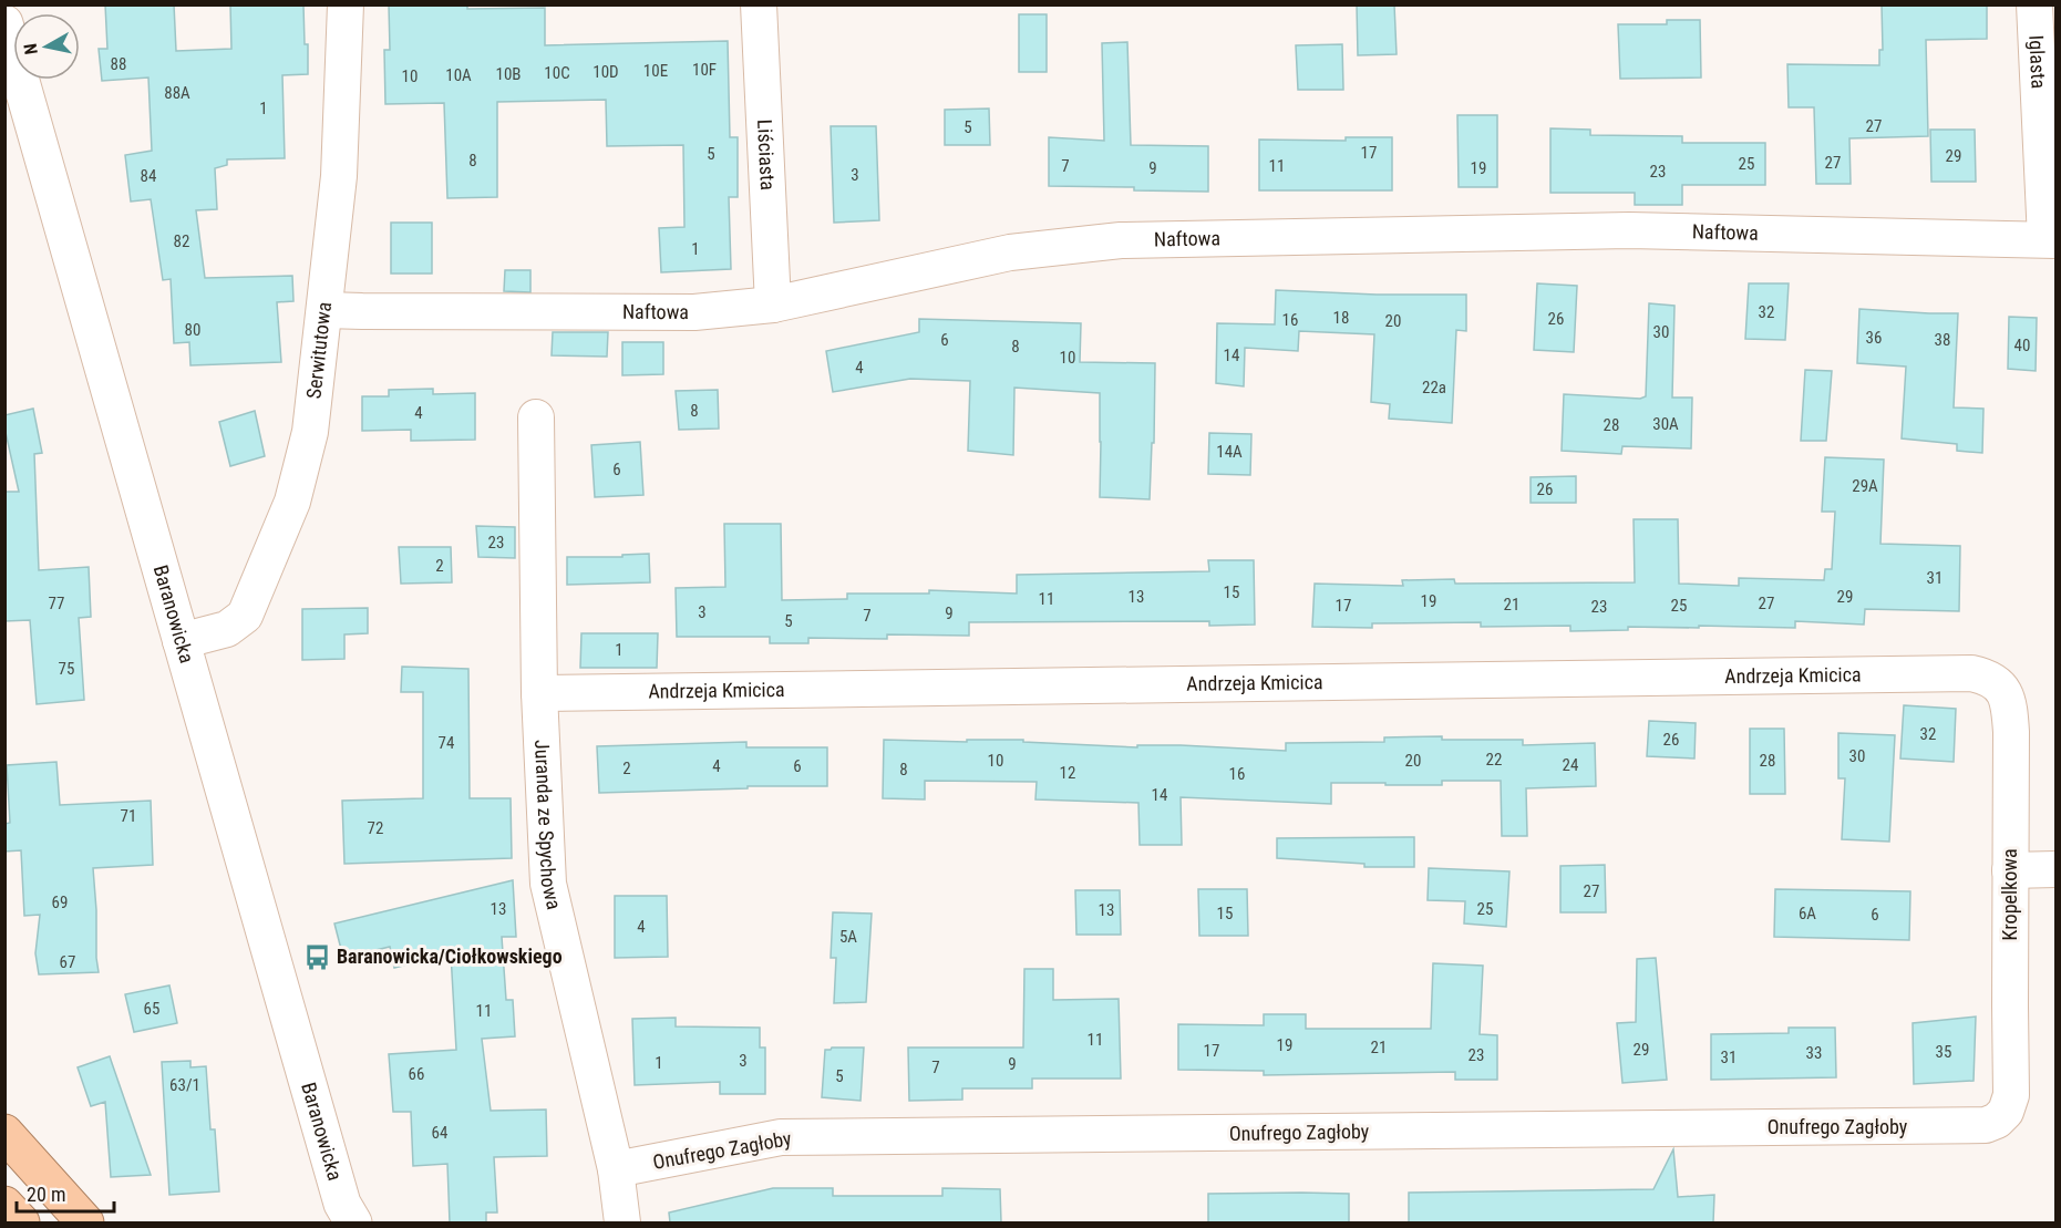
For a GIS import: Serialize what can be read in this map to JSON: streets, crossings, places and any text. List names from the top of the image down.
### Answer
{
  "streets": {
    "street": [
      "Iglasta",
      "Liściasta",
      "Naftowa",
      "Serwitutowa",
      "Baranowicka",
      "Andrzeja Kmicica",
      "Juranda ze Spychowa",
      "Kropelkowa",
      "Onufrego Zagłoby"
    ]
  },
  "crossings": [
    ["Iglasta", "Naftowa"],
    ["Liściasta", "Naftowa"],
    ["Naftowa", "Serwitutowa"],
    ["Serwitutowa", "Baranowicka"],
    ["Andrzeja Kmicica", "Juranda ze Spychowa"],
    ["Andrzeja Kmicica", "Kropelkowa"],
    ["Juranda ze Spychowa", "Onufrego Zagłoby"],
    ["Kropelkowa", "Onufrego Zagłoby"]
  ],
  "places": {
    "bus stop": ["Baranowicka/Ciołkowskiego"]
  },
  "house_numbers": [
    "88",
    "10F",
    "10E",
    "10D",
    "10C",
    "10B",
    "10A",
    "10",
    "88A",
    "1",
    "27",
    "5",
    "17",
    "5",
    "29",
    "8",
    "27",
    "25",
    "7",
    "11",
    "9",
    "19",
    "23",
    "3",
    "84",
    "82",
    "1",
    "32",
    "18",
    "26",
    "16",
    "20",
    "80",
    "30",
    "36",
    "6",
    "38",
    "40",
    "8",
    "14",
    "10",
    "4",
    "22a",
    "8",
    "4",
    "30A",
    "28",
    "14A",
    "6",
    "29A",
    "26",
    "23",
    "2",
    "31",
    "15",
    "13",
    "29",
    "11",
    "19",
    "77",
    "27",
    "21",
    "17",
    "25",
    "23",
    "3",
    "9",
    "7",
    "5",
    "1",
    "75",
    "32",
    "26",
    "74",
    "30",
    "22",
    "10",
    "20",
    "28",
    "24",
    "4",
    "6",
    "2",
    "8",
    "12",
    "16",
    "14",
    "71",
    "72",
    "27",
    "69",
    "13",
    "25",
    "13",
    "15",
    "6A",
    "6",
    "4",
    "5A",
    "67",
    "65",
    "11",
    "11",
    "19",
    "21",
    "29",
    "17",
    "35",
    "33",
    "23",
    "31",
    "3",
    "1",
    "9",
    "7",
    "66",
    "5",
    "63/1",
    "64"
  ],
  "scale_bar": "20 m",
  "north": "left"
}
